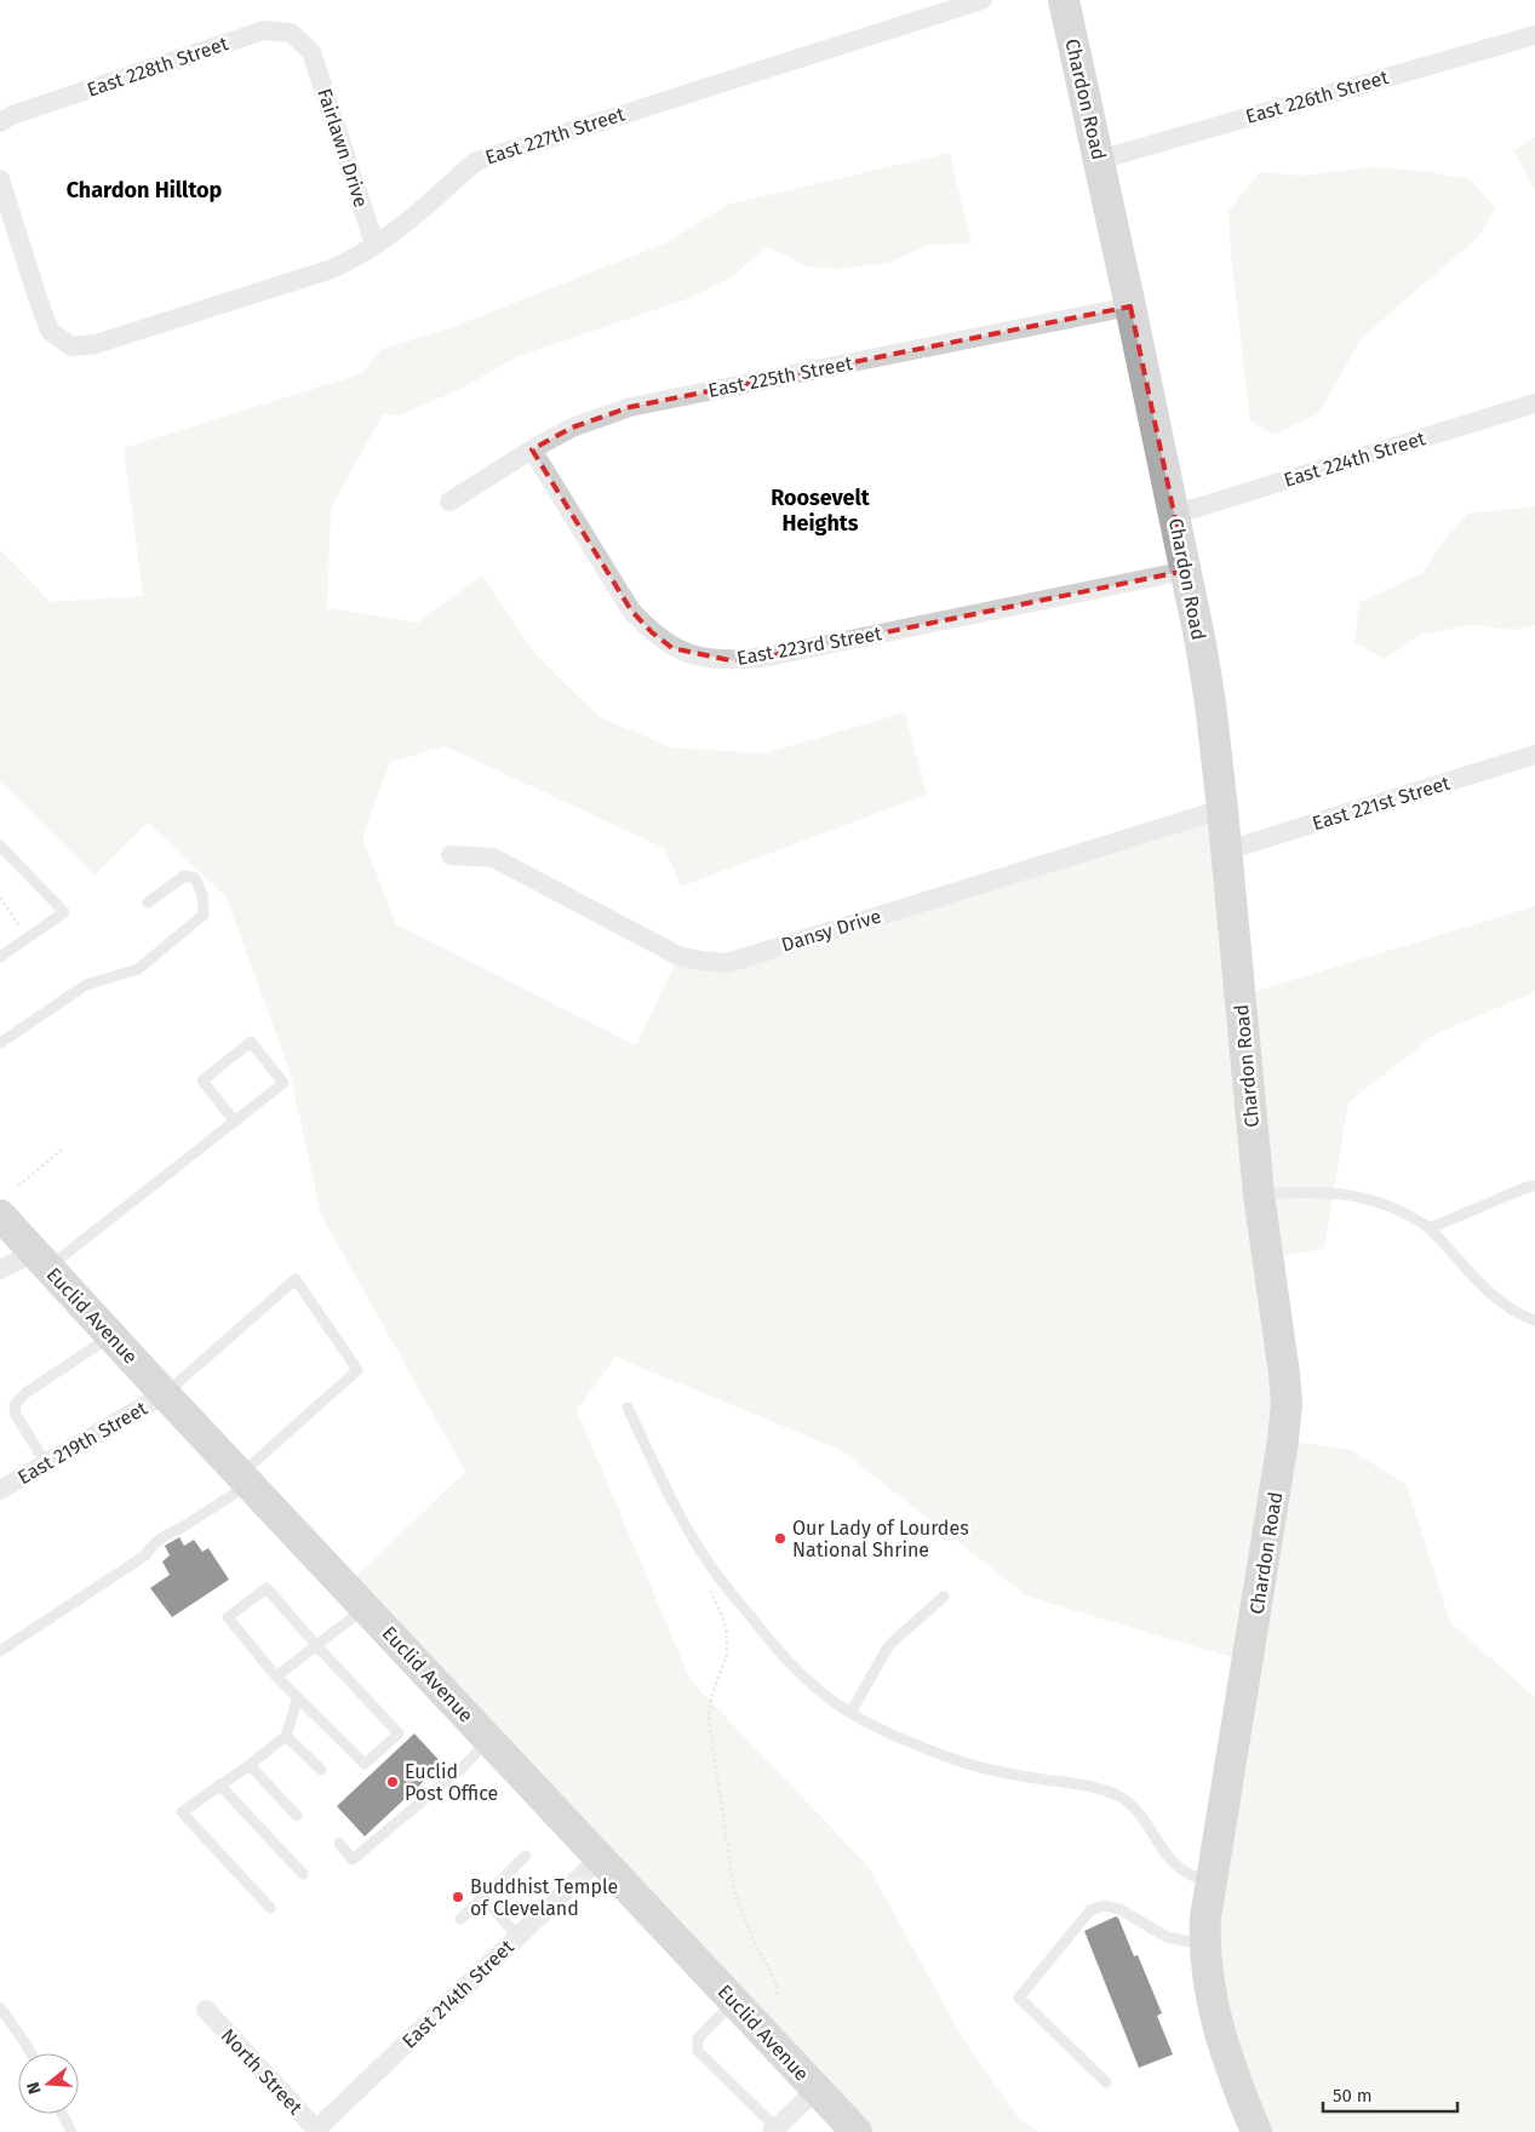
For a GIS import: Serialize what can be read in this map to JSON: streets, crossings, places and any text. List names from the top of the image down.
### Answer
{
  "streets": {
    "main road": ["Chardon Road", "Euclid Avenue"],
    "street": [
      "East 228th Street",
      "East 226th Street",
      "East 227th Street",
      "Fairlawn Drive",
      "East 225th Street",
      "East 224th Street",
      "East 223rd Street",
      "East 221st Street",
      "Dansy Drive",
      "East 219th Street",
      "East 214th Street",
      "North Street"
    ]
  },
  "crossings": [
    ["East 228th Street", "Fairlawn Drive"],
    ["East 226th Street", "Chardon Road"],
    ["Chardon Road", "East 225th Street"],
    ["Chardon Road", "East 224th Street"],
    ["Chardon Road", "East 223rd Street"],
    ["Chardon Road", "East 221st Street"],
    ["Chardon Road", "Dansy Drive"],
    ["East 227th Street", "Fairlawn Drive"],
    ["East 225th Street", "East 223rd Street"],
    ["Euclid Avenue", "East 219th Street"],
    ["Euclid Avenue", "East 214th Street"],
    ["East 214th Street", "North Street"]
  ],
  "districts": ["Chardon Hilltop", "Roosevelt Heights"],
  "places": ["Our Lady of Lourdes National Shrine", "Euclid Post Office", "Buddhist Temple of Cleveland"],
  "scale_bar": "50 m",
  "north": "left"
}
